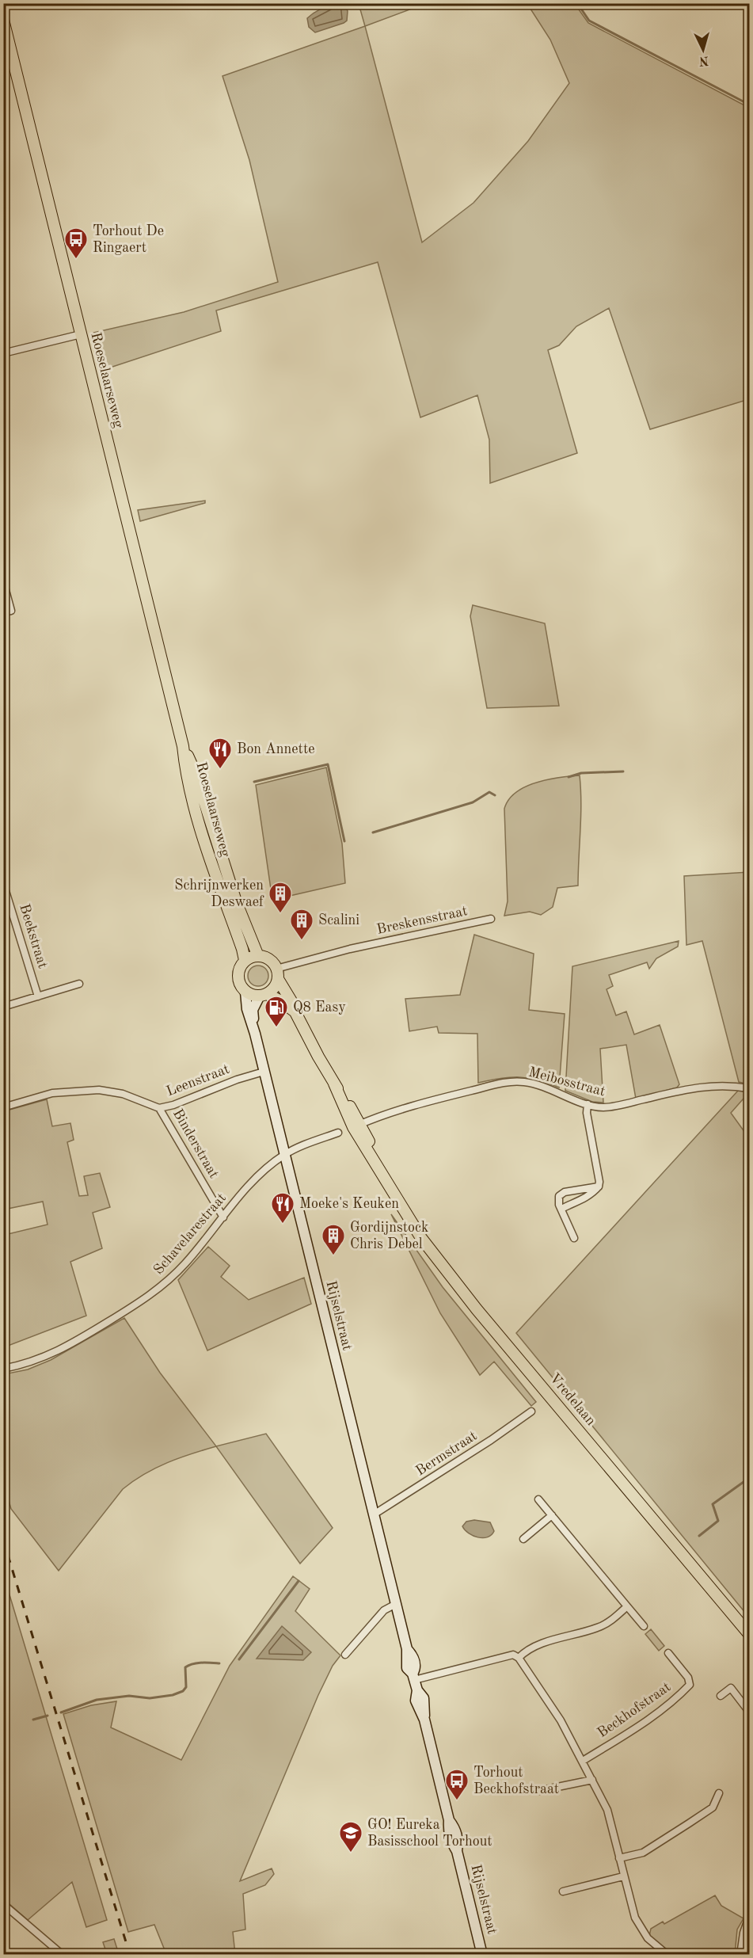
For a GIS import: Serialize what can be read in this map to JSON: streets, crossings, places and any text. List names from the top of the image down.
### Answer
{
  "streets": {
    "main road": ["Roeselaarseweg", "Vredelaan"],
    "street": [
      "Breskensstraat",
      "Beekstraat",
      "Leenstraat",
      "Meibosstraat",
      "Binderstraat",
      "Schavelarestraat",
      "Rijselstraat",
      "Bermstraat",
      "Beckhofstraat"
    ]
  },
  "crossings": [
    ["Roeselaarseweg", "Breskensstraat"],
    ["Roeselaarseweg", "Rijselstraat"],
    ["Roeselaarseweg", "Vredelaan"],
    ["Breskensstraat", "Rijselstraat"],
    ["Breskensstraat", "Vredelaan"],
    ["Leenstraat", "Binderstraat"],
    ["Leenstraat", "Rijselstraat"],
    ["Meibosstraat", "Vredelaan"],
    ["Binderstraat", "Schavelarestraat"],
    ["Schavelarestraat", "Rijselstraat"],
    ["Rijselstraat", "Vredelaan"],
    ["Rijselstraat", "Bermstraat"]
  ],
  "places": {
    "bus stop": ["Torhout De Ringaert", "Torhout Beckhofstraat"],
    "restaurant": ["Bon Annette", "Moeke's Keuken"],
    "building": ["Schrijnwerken Deswaef", "Scalini", "Gordijnstock Chris Debel"],
    "fuel station": ["Q8 Easy"],
    "school or university": ["GO! Eureka Basisschool Torhout"]
  },
  "north": "bottom"
}
